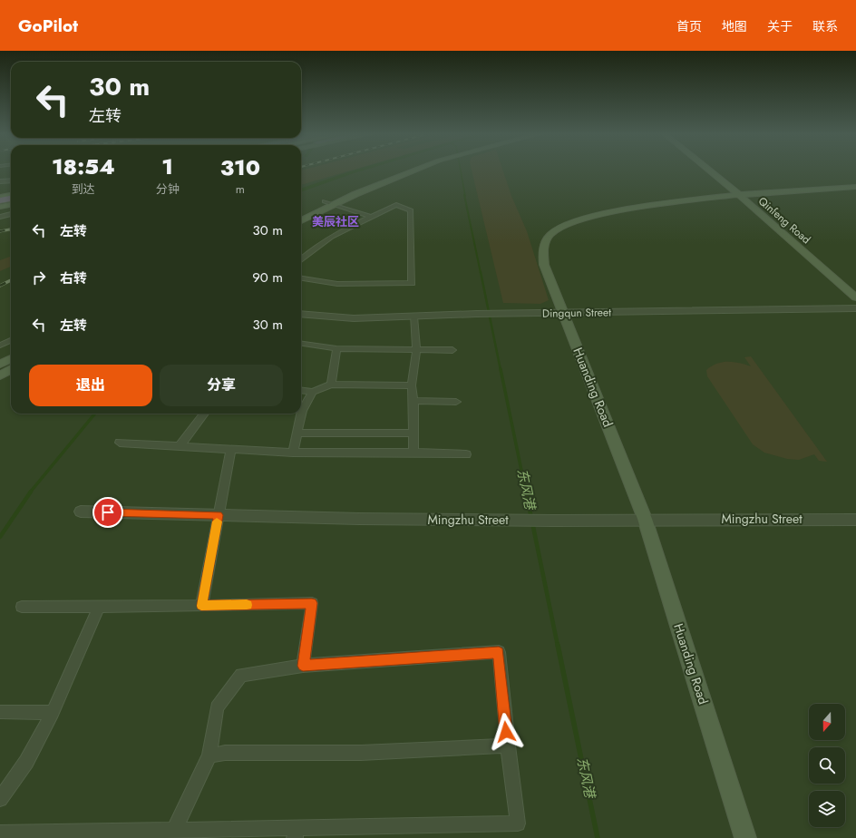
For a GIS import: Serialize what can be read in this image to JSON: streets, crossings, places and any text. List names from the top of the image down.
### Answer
{
  "streets": {
    "main road": ["Qinfeng Road", "Huanding Road"],
    "street": ["Dingqun Street", "Mingzhu Street"]
  },
  "crossings": [
    ["Qinfeng Road", "Huanding Road"],
    ["Dingqun Street", "Huanding Road"],
    ["Huanding Road", "Mingzhu Street"]
  ],
  "districts": ["美辰社区"],
  "water": ["东风港"],
  "north": "bottom",
  "page": {
    "header": "GoPilot",
    "nav": [
      "首页",
      "地图",
      "关于",
      "联系"
    ],
    "turn": ["30 m", "左转"],
    "eta": [
      "18:54",
      "到达",
      "1",
      "分钟",
      "310",
      "m"
    ],
    "list": [
      {
        "name": "左转",
        "value": "30 m"
      },
      {
        "name": "右转",
        "value": "90 m"
      },
      {
        "name": "左转",
        "value": "30 m"
      }
    ],
    "buttons": ["退出", "分享"]
  }
}
